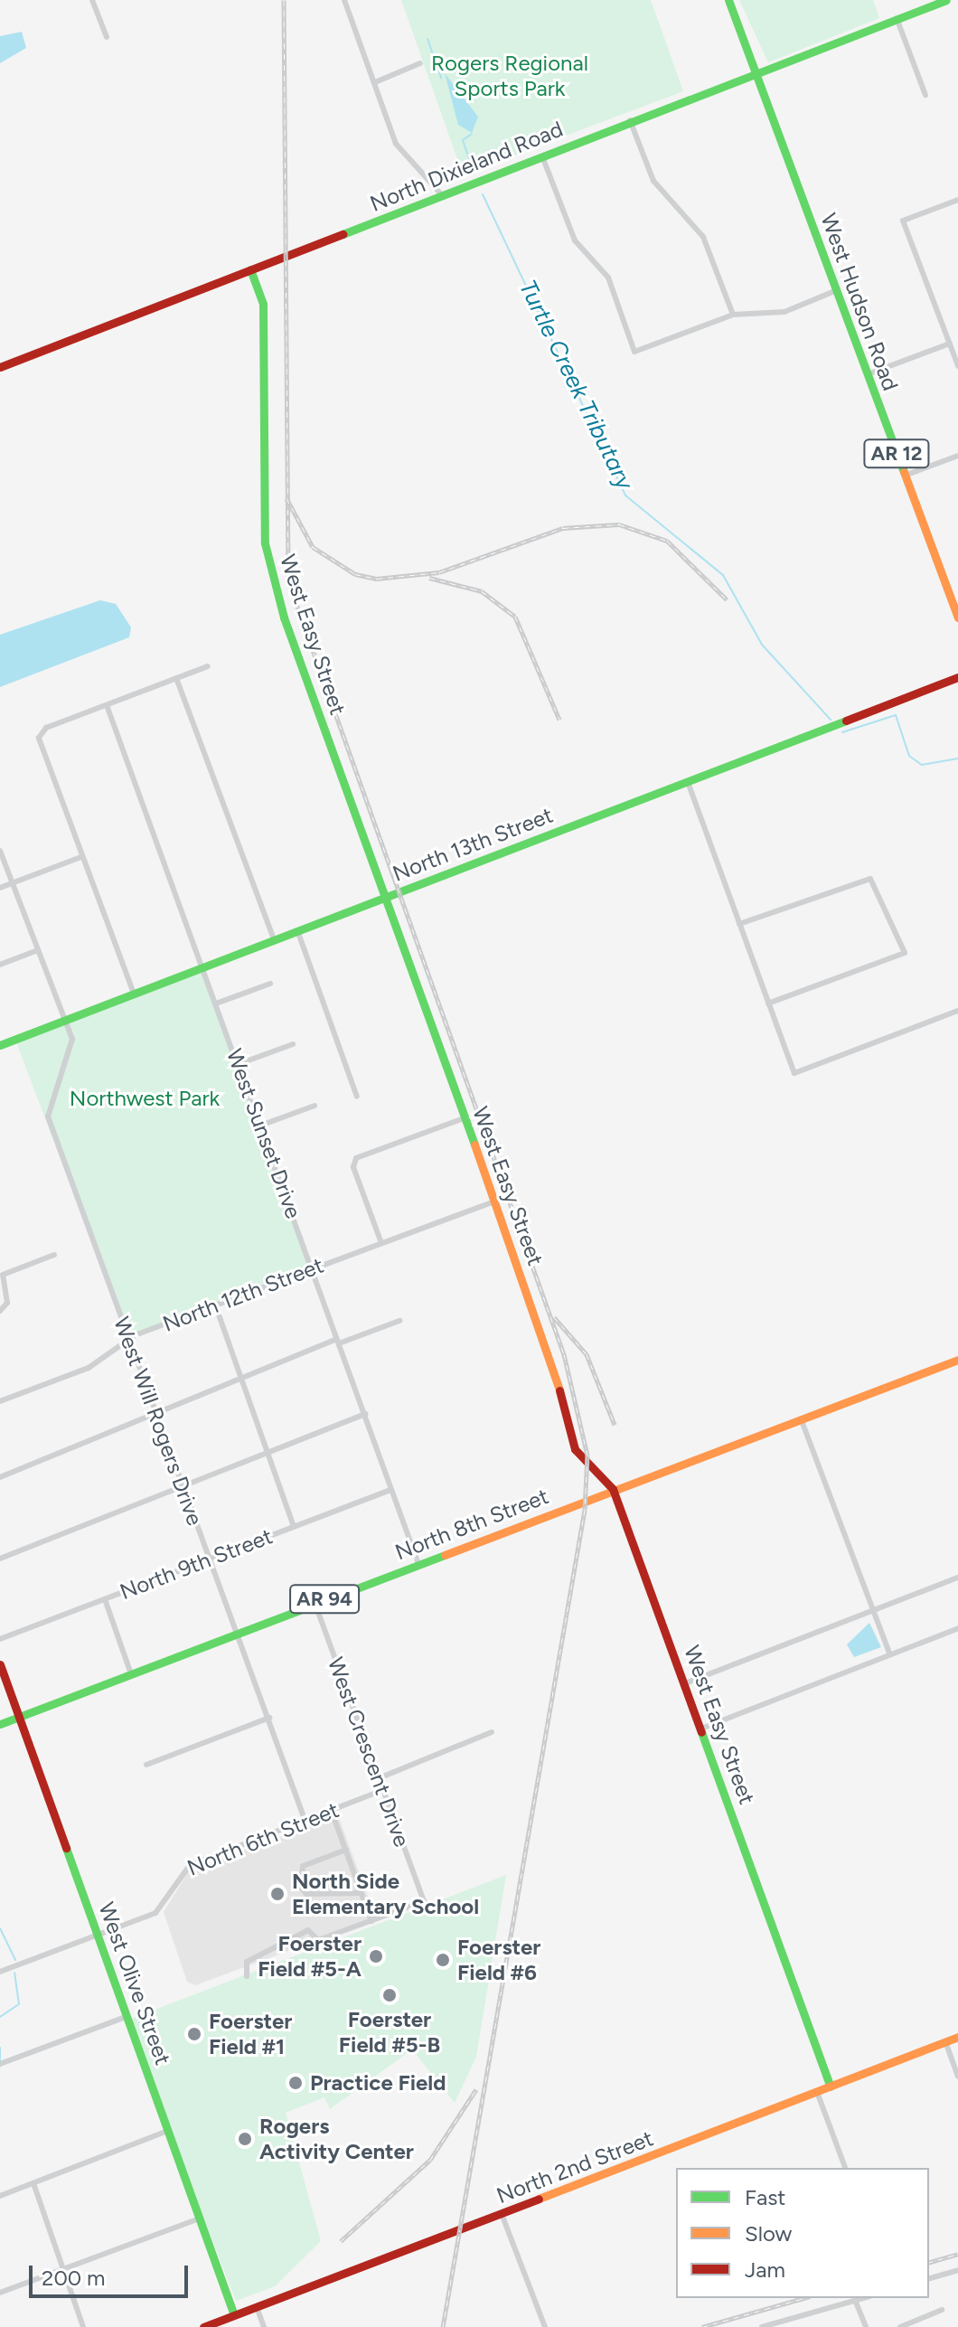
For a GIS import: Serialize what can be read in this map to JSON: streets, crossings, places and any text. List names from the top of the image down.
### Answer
{
  "streets": {
    "main road": [
      "North Dixieland Road",
      "West Hudson Road",
      "AR 12",
      "West Easy Street",
      "North 13th Street",
      "North 8th Street",
      "AR 94",
      "West Olive Street",
      "North 2nd Street"
    ],
    "street": [
      "West Sunset Drive",
      "North 12th Street",
      "West Will Rogers Drive",
      "North 9th Street",
      "West Crescent Drive",
      "North 6th Street"
    ]
  },
  "crossings": [
    ["North Dixieland Road", "West Hudson Road"],
    ["North Dixieland Road", "West Easy Street"],
    ["West Easy Street", "North 13th Street"],
    ["West Easy Street", "North 12th Street"],
    ["West Easy Street", "North 8th Street"],
    ["West Easy Street", "North 2nd Street"],
    ["North 13th Street", "West Sunset Drive"],
    ["North 13th Street", "West Will Rogers Drive"],
    ["West Sunset Drive", "North 12th Street"],
    ["West Sunset Drive", "North 8th Street"],
    ["West Sunset Drive", "North 9th Street"],
    ["North 12th Street", "West Will Rogers Drive"],
    ["West Will Rogers Drive", "North 8th Street"],
    ["West Will Rogers Drive", "North 9th Street"],
    ["West Will Rogers Drive", "North 6th Street"],
    ["North 8th Street", "West Crescent Drive"],
    ["North 8th Street", "West Olive Street"],
    ["West Crescent Drive", "North 6th Street"],
    ["North 6th Street", "West Olive Street"],
    ["West Olive Street", "North 2nd Street"]
  ],
  "water": ["Turtle Creek Tributary"],
  "parks": ["Rogers Regional Sports Park", "Northwest Park"],
  "places": [
    "North Side Elementary School",
    "Foerster Field #5-A",
    "Foerster Field #6",
    "Foerster Field #5-B",
    "Foerster Field #1",
    "Practice Field",
    "Rogers Activity Center"
  ],
  "legend": ["Fast", "Slow", "Jam"],
  "scale_bar": "200 m"
}
